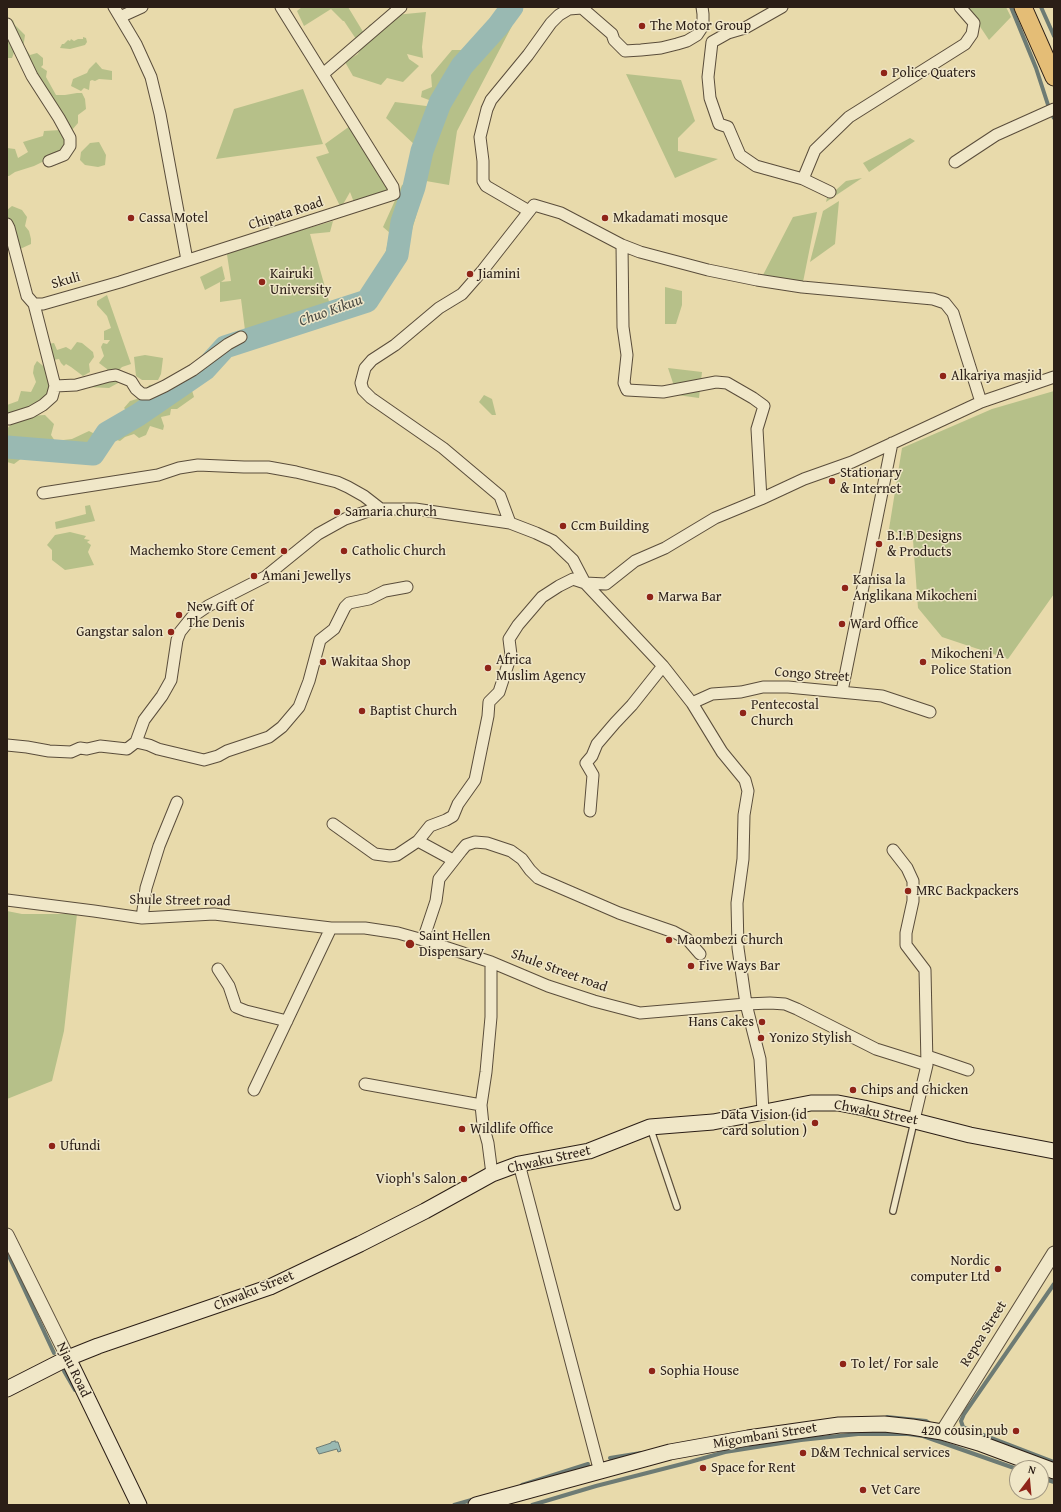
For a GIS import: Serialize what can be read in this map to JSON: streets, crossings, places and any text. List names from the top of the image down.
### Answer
{
  "streets": {
    "main road": ["Chwaku Street", "Njau Road", "Migombani Street"],
    "street": [
      "Chipata Road",
      "Skuli",
      "Congo Street",
      "Shule Street road",
      "Repoa Street"
    ]
  },
  "crossings": [
    ["Chipata Road", "Skuli"],
    ["Chwaku Street", "Njau Road"],
    ["Repoa Street", "Migombani Street"]
  ],
  "water": ["Chuo Kikuu"],
  "places": [
    "The Motor Group",
    "Police Quaters",
    "Cassa Motel",
    "Mkadamati mosque",
    "Jiamini",
    "Kairuki University",
    "Alkariya masjid",
    "Stationary & Internet",
    "Samaria church",
    "Ccm Building",
    "B.I.B Designs & Products",
    "Machemko Store Cement",
    "Catholic Church",
    "Amani Jewellys",
    "Kanisa la Anglikana Mikocheni",
    "Marwa Bar",
    "New Gift Of The Denis",
    "Ward Office",
    "Gangstar salon",
    "Wakitaa Shop",
    "Mikocheni A Police Station",
    "Africa Muslim Agency",
    "Baptist Church",
    "Pentecostal Church",
    "MRC Backpackers",
    "Maombezi Church",
    "Saint Hellen Dispensary",
    "Five Ways Bar",
    "Hans Cakes",
    "Yonizo Stylish",
    "Chips and Chicken",
    "Data Vision (id card solution )",
    "Wildlife Office",
    "Ufundi",
    "Vioph's Salon",
    "Nordic computer Ltd",
    "To let/ For sale",
    "Sophia House",
    "420 cousin pub",
    "D&M Technical services",
    "Space for Rent",
    "Vet Care"
  ],
  "north": "top"
}
